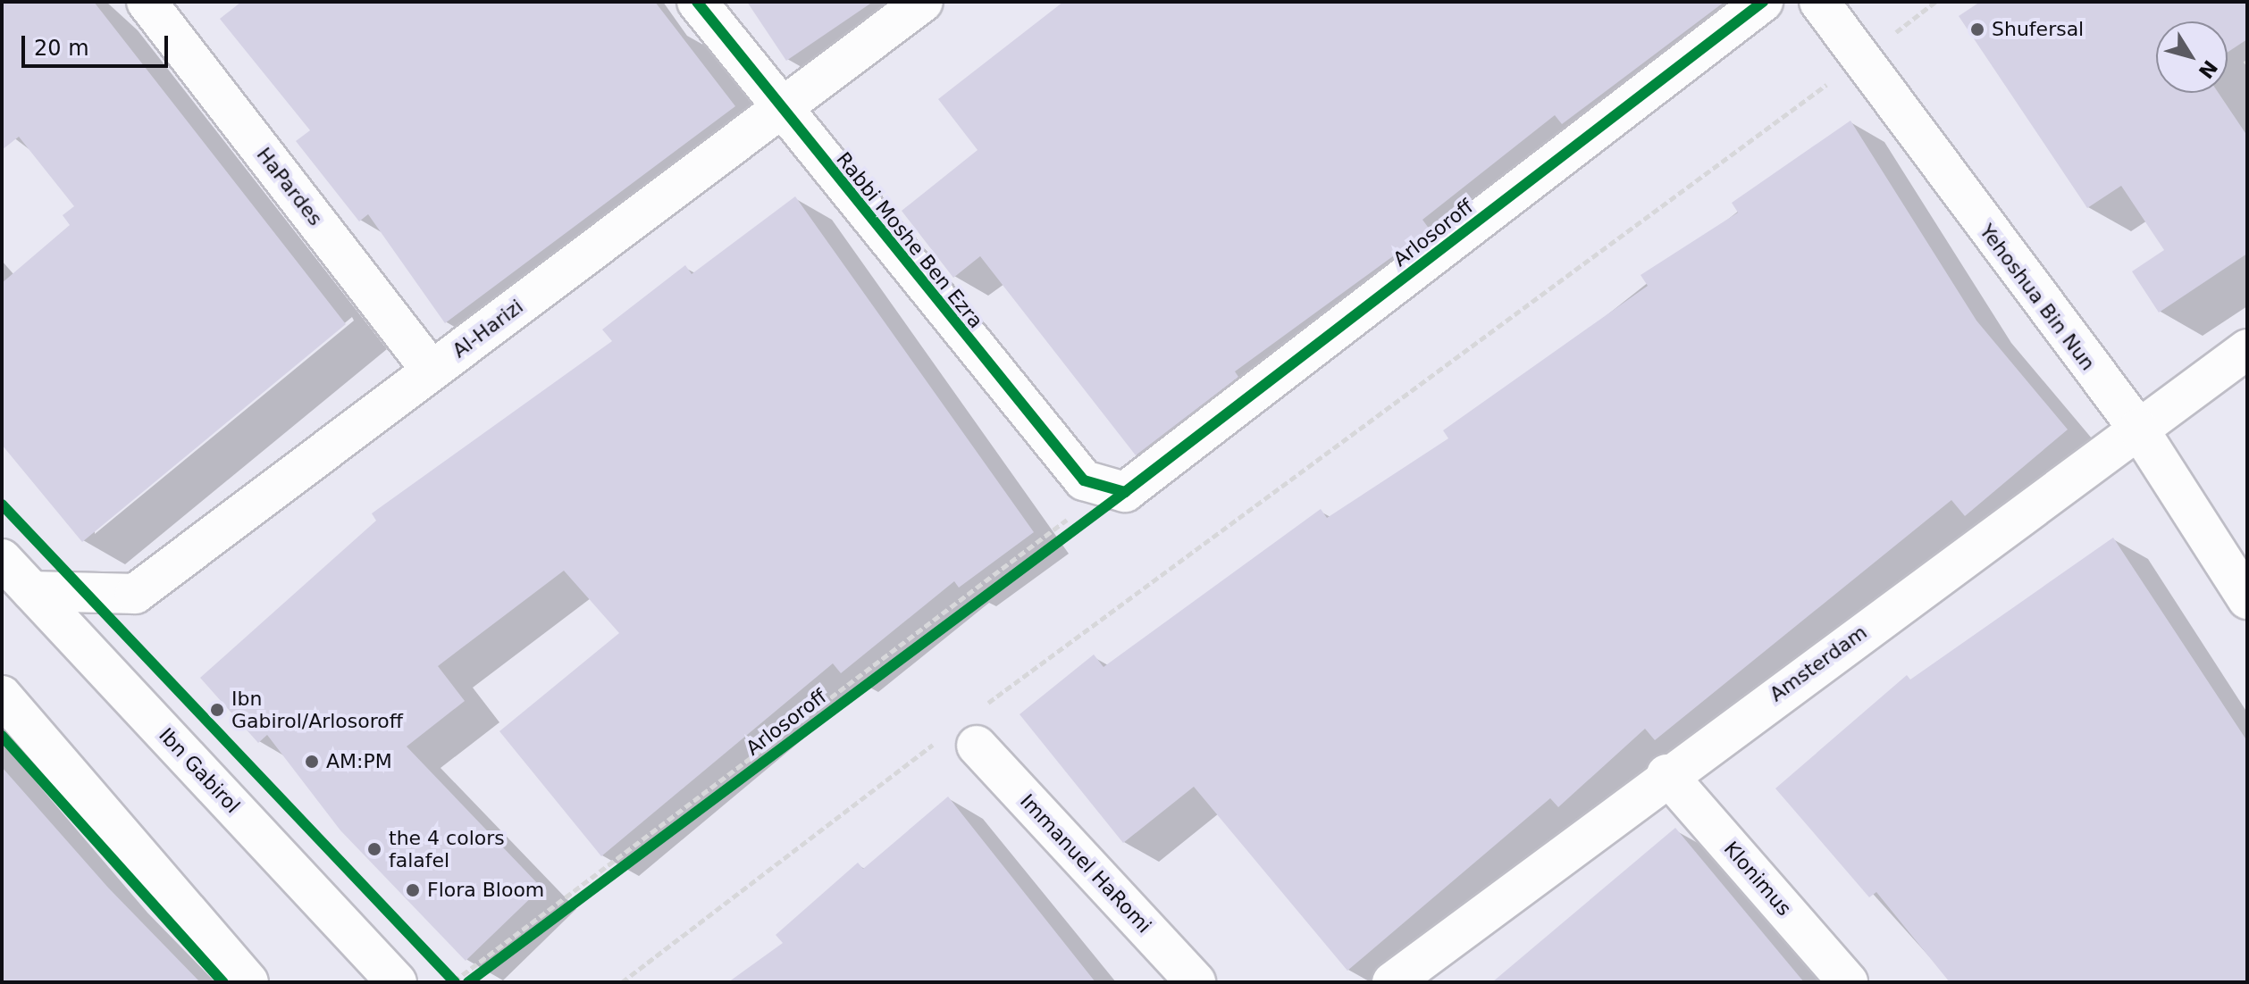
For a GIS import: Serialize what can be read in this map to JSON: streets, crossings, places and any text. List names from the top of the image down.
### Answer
{
  "streets": {
    "street": [
      "HaPardes",
      "Arlosoroff",
      "Rabbi Moshe Ben Ezra",
      "Yehoshua Bin Nun",
      "Al-Harizi",
      "Amsterdam",
      "Ibn Gabirol",
      "Immanuel HaRomi",
      "Klonimus"
    ]
  },
  "crossings": [
    ["HaPardes", "Al-Harizi"],
    ["Arlosoroff", "Rabbi Moshe Ben Ezra"],
    ["Rabbi Moshe Ben Ezra", "Al-Harizi"],
    ["Yehoshua Bin Nun", "Amsterdam"],
    ["Al-Harizi", "Ibn Gabirol"],
    ["Amsterdam", "Klonimus"]
  ],
  "places": [
    "Shufersal",
    "Ibn Gabirol/Arlosoroff",
    "AM:PM",
    "the 4 colors falafel",
    "Flora Bloom"
  ],
  "scale_bar": "20 m",
  "north": "bottom right"
}
